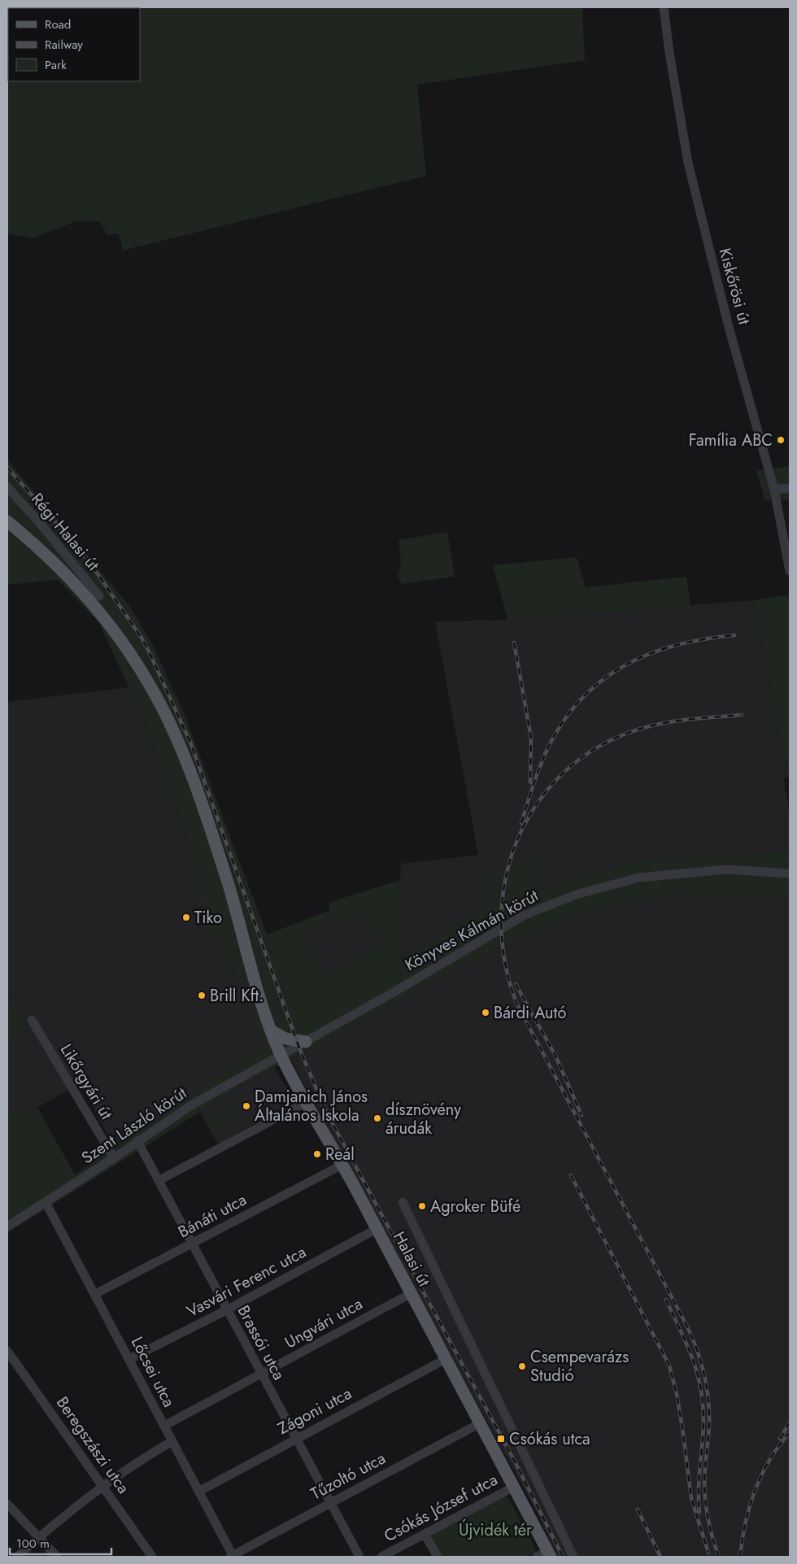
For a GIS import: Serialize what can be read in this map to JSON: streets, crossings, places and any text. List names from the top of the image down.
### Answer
{
  "streets": {
    "main road": ["Halasi út"],
    "street": [
      "Kiskőrösi út",
      "Régi Halasi út",
      "Könyves Kálmán körút",
      "Likőrgyári út",
      "Szent László körút",
      "Bánáti utca",
      "Vasvári Ferenc utca",
      "Ungvári utca",
      "Brassói utca",
      "Lőcsei utca",
      "Zágoni utca",
      "Beregszászi utca",
      "Tűzoltó utca",
      "Csókás József utca"
    ]
  },
  "crossings": [
    ["Könyves Kálmán körút", "Szent László körút"],
    ["Könyves Kálmán körút", "Halasi út"],
    ["Likőrgyári út", "Szent László körút"],
    ["Szent László körút", "Halasi út"],
    ["Szent László körút", "Brassói utca"],
    ["Szent László körút", "Lőcsei utca"],
    ["Bánáti utca", "Halasi út"],
    ["Bánáti utca", "Brassói utca"],
    ["Bánáti utca", "Lőcsei utca"],
    ["Halasi út", "Vasvári Ferenc utca"],
    ["Halasi út", "Ungvári utca"],
    ["Halasi út", "Zágoni utca"],
    ["Halasi út", "Tűzoltó utca"],
    ["Halasi út", "Csókás József utca"],
    ["Vasvári Ferenc utca", "Brassói utca"],
    ["Vasvári Ferenc utca", "Lőcsei utca"],
    ["Ungvári utca", "Brassói utca"],
    ["Ungvári utca", "Lőcsei utca"],
    ["Brassói utca", "Zágoni utca"],
    ["Brassói utca", "Tűzoltó utca"],
    ["Lőcsei utca", "Zágoni utca"],
    ["Lőcsei utca", "Tűzoltó utca"]
  ],
  "parks": ["Újvidék tér"],
  "places": {
    "other": [
      "Família ABC",
      "Tiko",
      "Brill Kft.",
      "Bárdi Autó",
      "Damjanich János Általános Iskola",
      "dísznövény árudák",
      "Reál",
      "Agroker Büfé",
      "Csempevarázs Studió"
    ],
    "transit": ["Csókás utca"]
  },
  "legend": ["Road", "Railway", "Park"],
  "scale_bar": "100 m"
}
